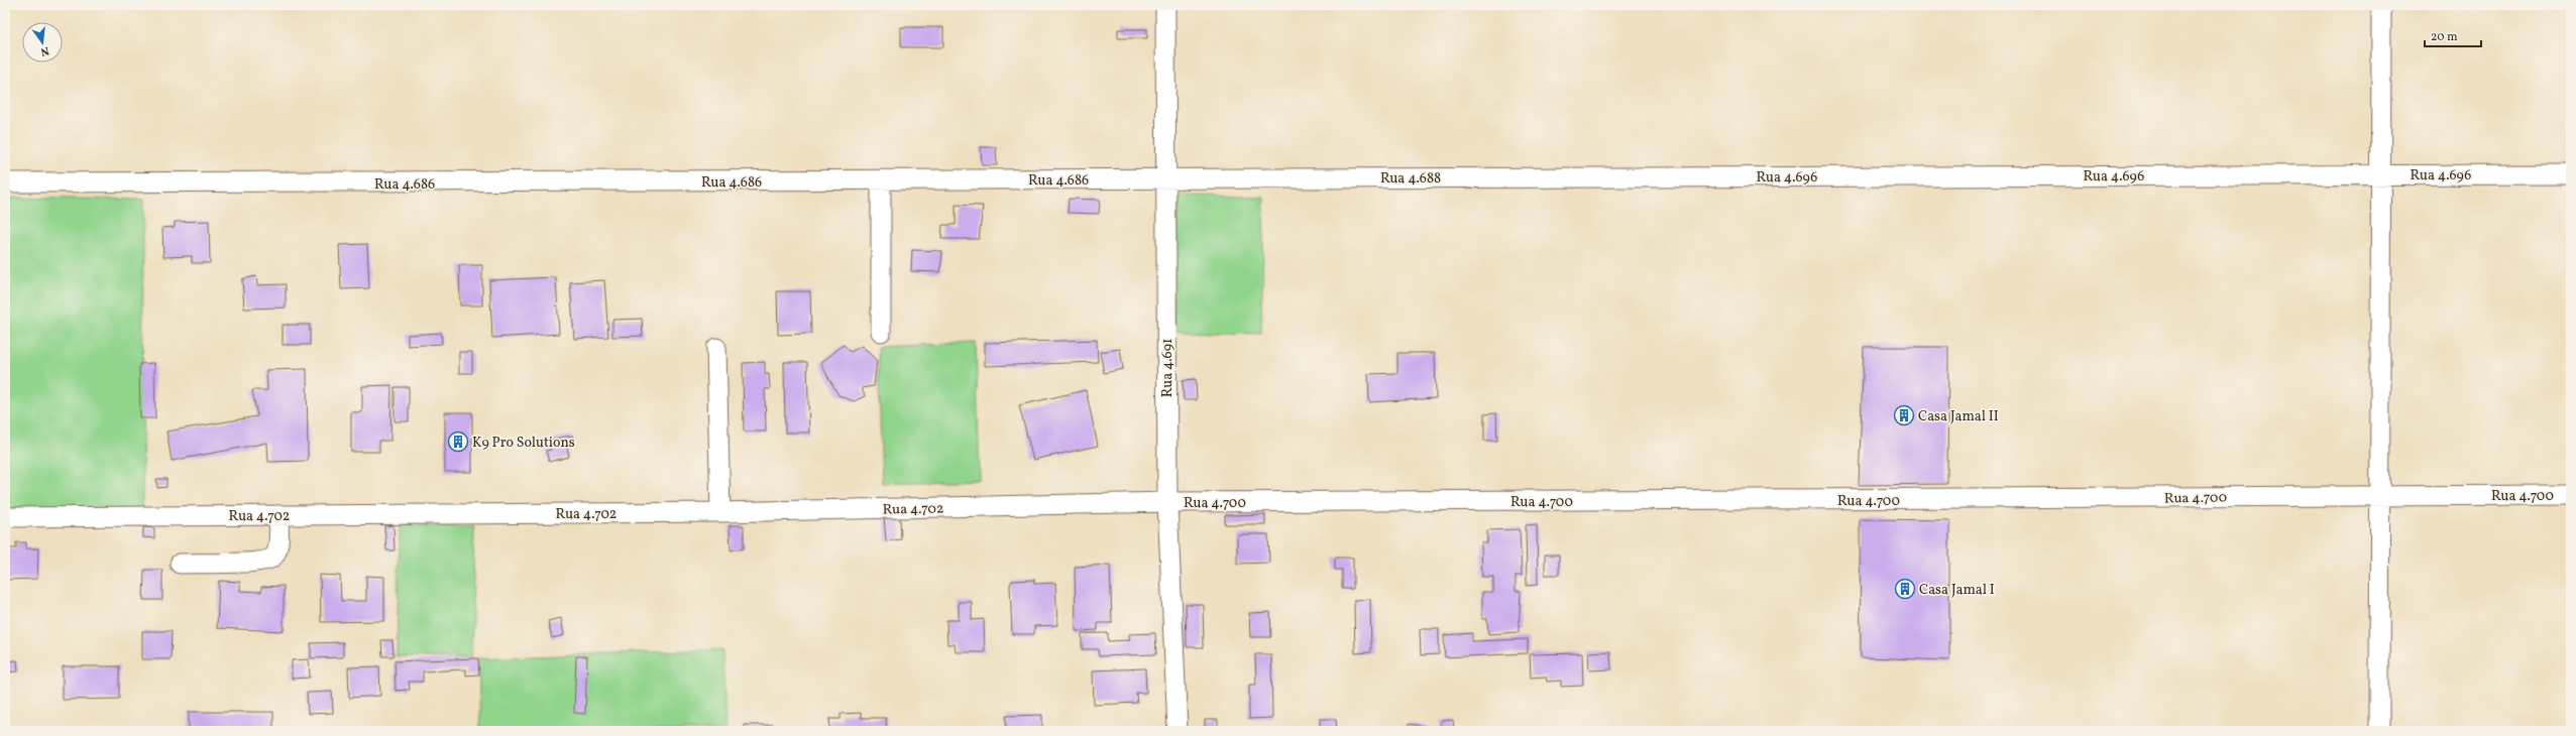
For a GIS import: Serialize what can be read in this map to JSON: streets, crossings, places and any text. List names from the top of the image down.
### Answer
{
  "streets": {
    "street": [
      "Rua 4.696",
      "Rua 4.688",
      "Rua 4.686",
      "Rua 4.691",
      "Rua 4.700",
      "Rua 4.702"
    ]
  },
  "crossings": [
    ["Rua 4.696", "Rua 4.688"],
    ["Rua 4.688", "Rua 4.686"],
    ["Rua 4.688", "Rua 4.691"],
    ["Rua 4.686", "Rua 4.691"],
    ["Rua 4.691", "Rua 4.700"],
    ["Rua 4.691", "Rua 4.702"],
    ["Rua 4.700", "Rua 4.702"]
  ],
  "places": {
    "building": ["Casa Jamal II", "K9 Pro Solutions", "Casa Jamal I"]
  },
  "scale_bar": "20 m",
  "north": "bottom"
}
